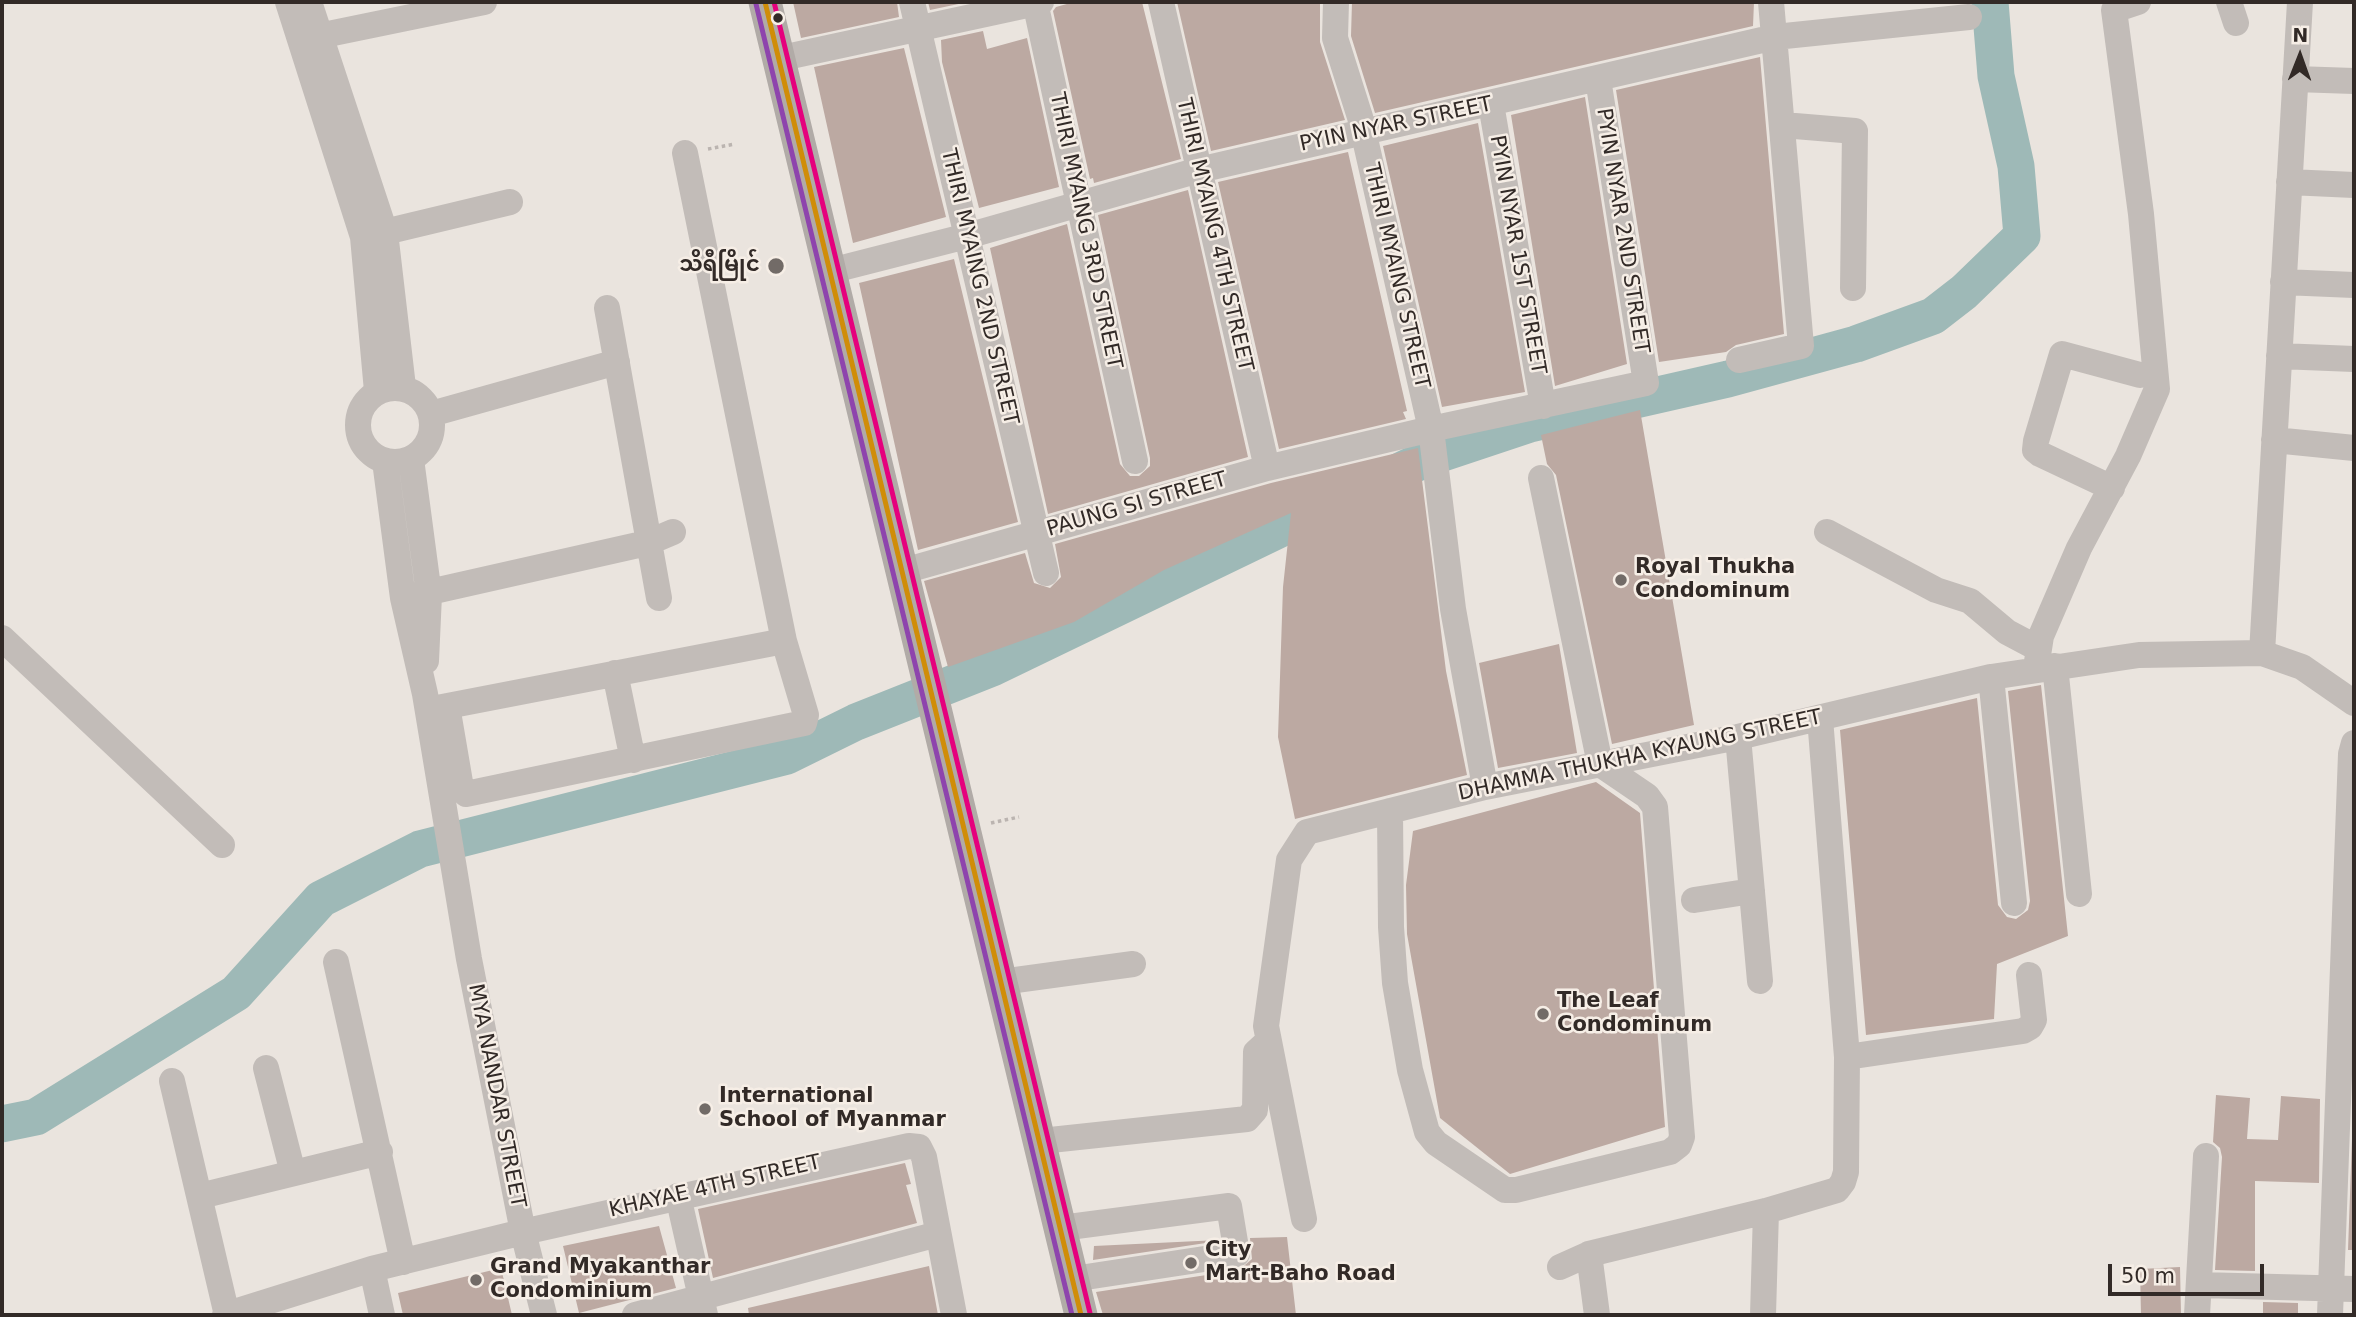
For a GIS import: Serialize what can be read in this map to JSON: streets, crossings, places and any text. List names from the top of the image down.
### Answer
{
  "streets": {
    "street": [
      "PYIN NYAR STREET",
      "THIRI MYAING 3RD STREET",
      "PYIN NYAR 2ND STREET",
      "THIRI MYAING 4TH STREET",
      "PYIN NYAR 1ST STREET",
      "THIRI MYAING STREET",
      "THIRI MYAING 2ND STREET",
      "PAUNG SI STREET",
      "DHAMMA THUKHA KYAUNG STREET",
      "MYA NANDAR STREET",
      "KHAYAE 4TH STREET"
    ]
  },
  "crossings": [
    ["PYIN NYAR STREET", "THIRI MYAING 3RD STREET"],
    ["PYIN NYAR STREET", "PYIN NYAR 2ND STREET"],
    ["PYIN NYAR STREET", "THIRI MYAING 4TH STREET"],
    ["PYIN NYAR STREET", "PYIN NYAR 1ST STREET"],
    ["PYIN NYAR STREET", "THIRI MYAING STREET"],
    ["PYIN NYAR STREET", "THIRI MYAING 2ND STREET"],
    ["PYIN NYAR 2ND STREET", "PYIN NYAR 1ST STREET"],
    ["THIRI MYAING 4TH STREET", "PAUNG SI STREET"],
    ["THIRI MYAING STREET", "PAUNG SI STREET"],
    ["THIRI MYAING STREET", "DHAMMA THUKHA KYAUNG STREET"],
    ["THIRI MYAING 2ND STREET", "PAUNG SI STREET"],
    ["MYA NANDAR STREET", "KHAYAE 4TH STREET"]
  ],
  "places": [
    "သိရီမြိုင်",
    "Royal Thukha Condominum",
    "The Leaf Condominum",
    "International School of Myanmar",
    "City Mart-Baho Road",
    "Grand Myakanthar Condominium"
  ],
  "scale_bar": "50 m",
  "north": "top"
}
